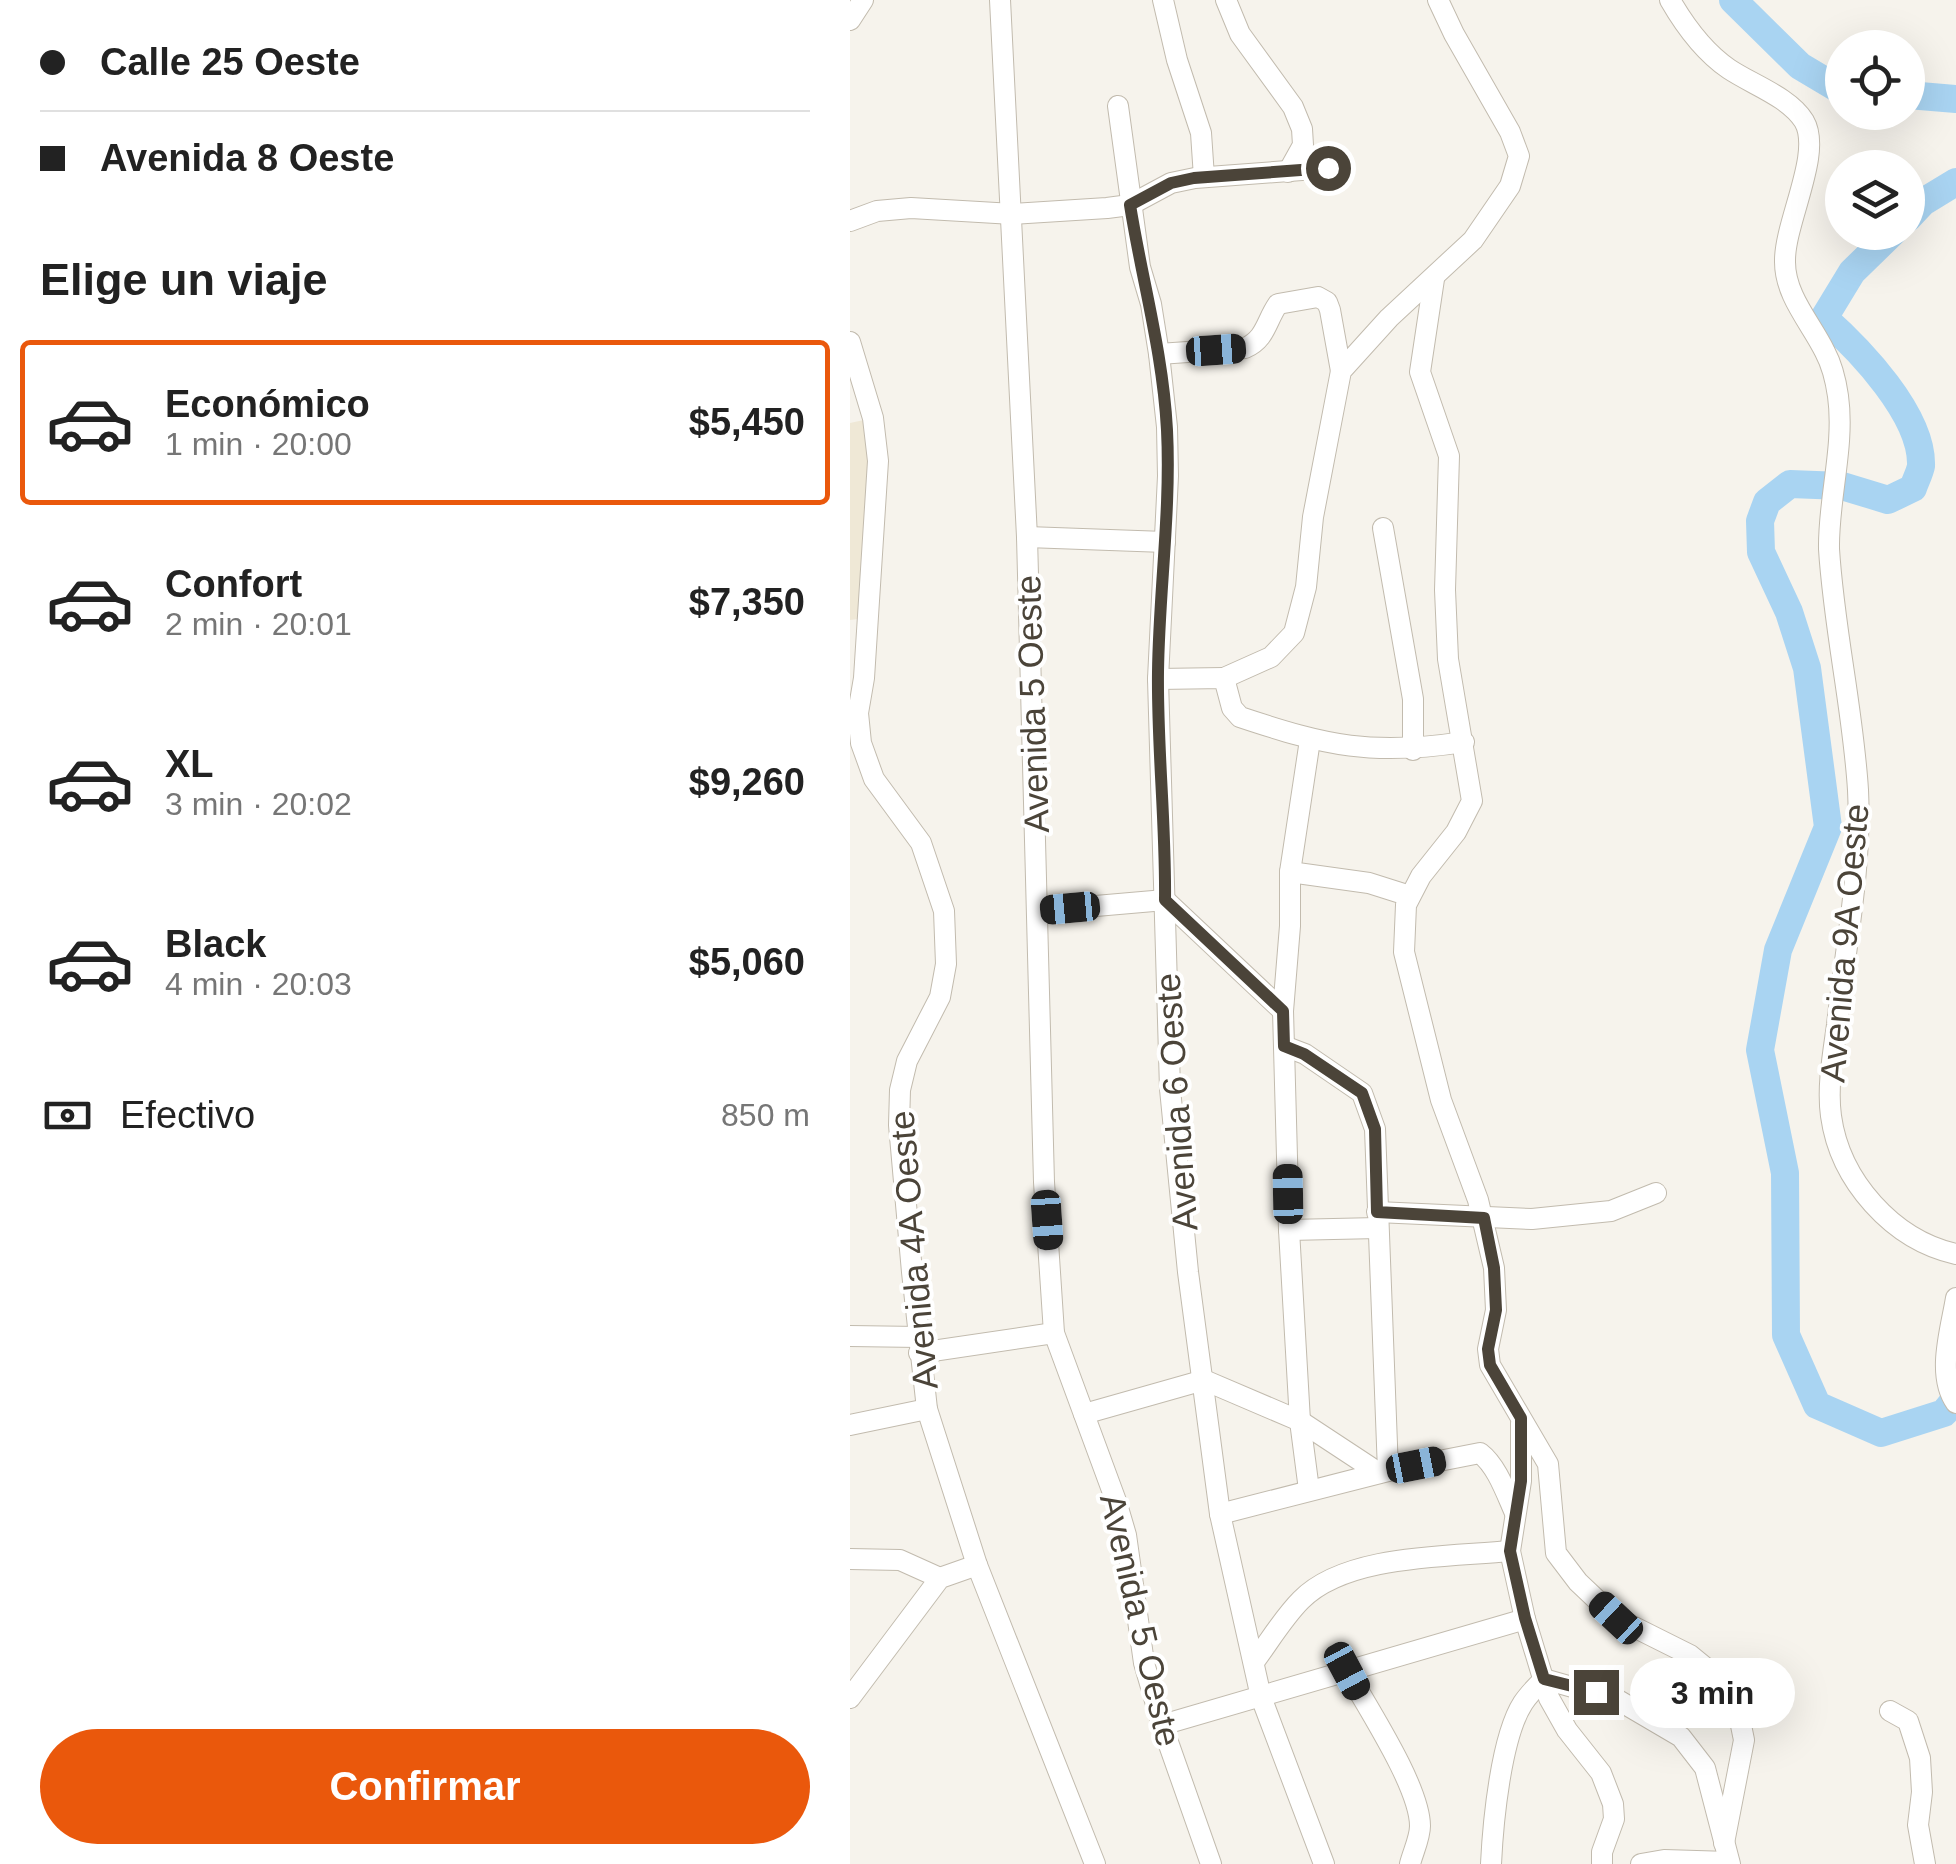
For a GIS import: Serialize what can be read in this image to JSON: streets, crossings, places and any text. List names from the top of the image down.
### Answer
{
  "streets": {
    "street": [
      "Avenida 5 Oeste",
      "Avenida 9A Oeste",
      "Avenida 6 Oeste",
      "Avenida 4A Oeste"
    ]
  },
  "page": {
    "banner": ["Calle 25 Oeste", "Avenida 8 Oeste"],
    "heading": "Elige un viaje",
    "list": [
      {
        "name": "Económico",
        "note": "1 min · 20:00",
        "value": "$5,450"
      },
      {
        "name": "Confort",
        "note": "2 min · 20:01",
        "value": "$7,350"
      },
      {
        "name": "XL",
        "note": "3 min · 20:02",
        "value": "$9,260"
      },
      {
        "name": "Black",
        "note": "4 min · 20:03",
        "value": "$5,060"
      }
    ],
    "pay": ["Efectivo", "850 m"],
    "bubble": "3 min",
    "buttons": "Confirmar"
  }
}
